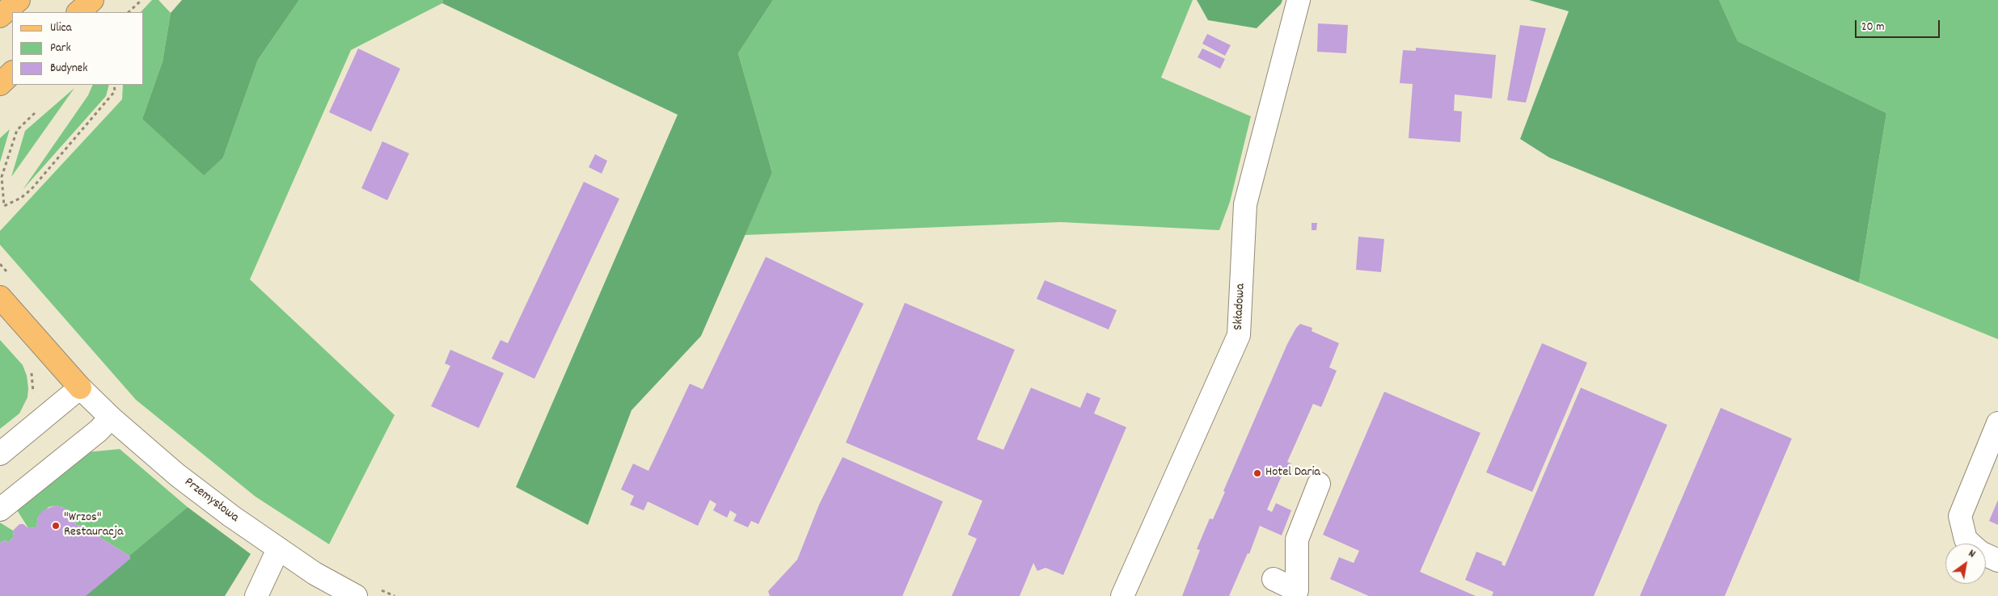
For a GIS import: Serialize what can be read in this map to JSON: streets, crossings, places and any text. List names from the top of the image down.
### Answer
{
  "streets": {
    "street": ["Składowa", "Przemysłowa"]
  },
  "places": ["Hotel Daria", "\"Wrzos\" Restauracja"],
  "legend": ["Ulica", "Park", "Budynek"],
  "scale_bar": "20 m",
  "north": "top right"
}
